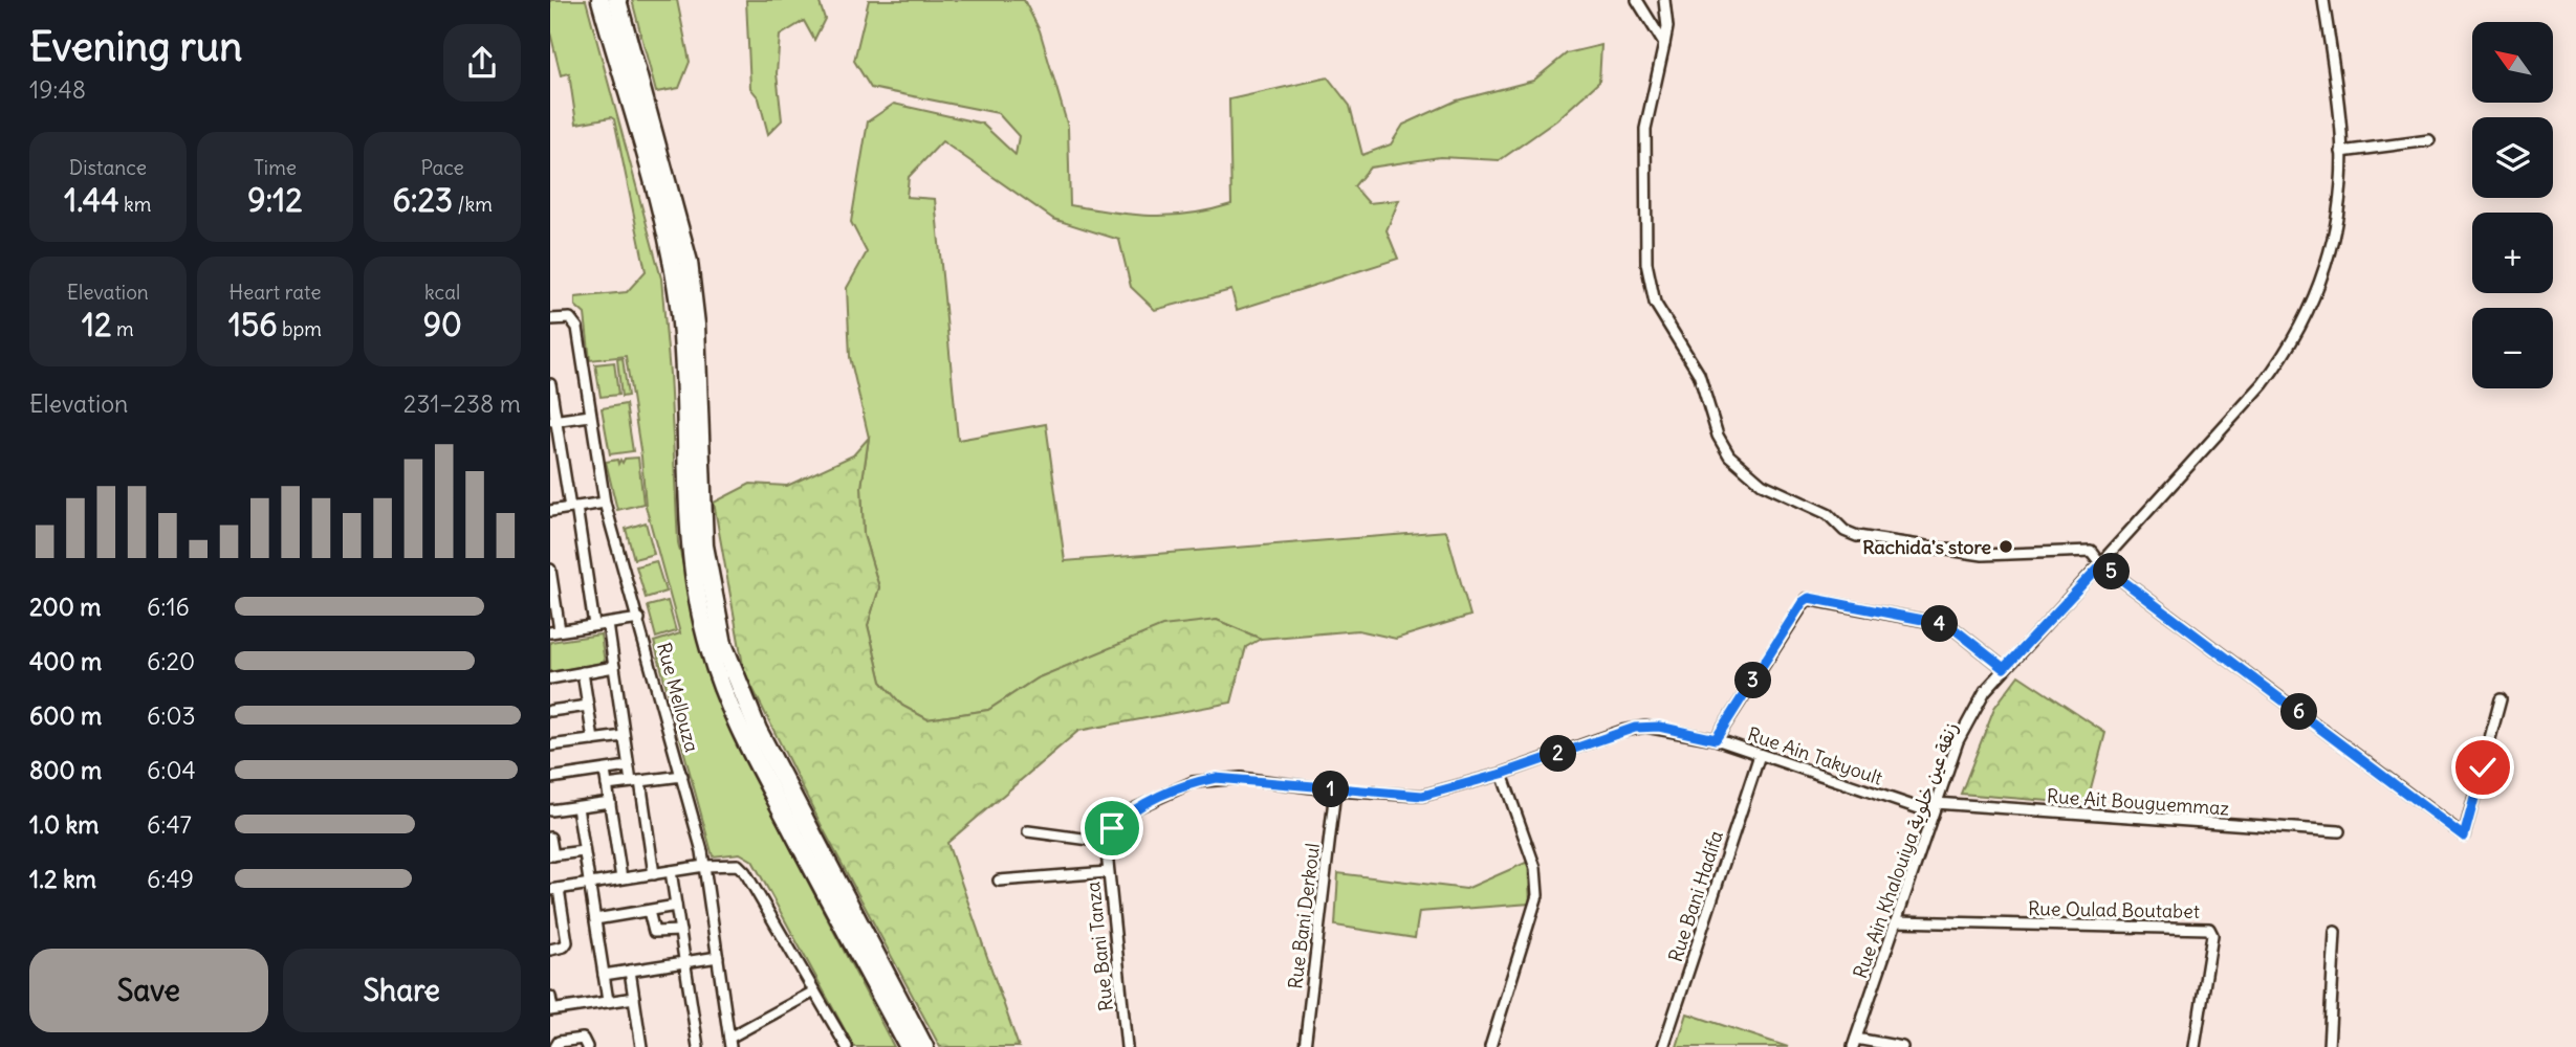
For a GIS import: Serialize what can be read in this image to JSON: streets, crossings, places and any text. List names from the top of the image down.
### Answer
{
  "streets": {
    "street": [
      "Rue Mellouza",
      "Rue Ain Takyoult",
      "Rue Ait Bouguemmaz",
      "Rue Ain Khalouiya زنقة عين خلوية",
      "Rue Bani Hadifa",
      "Rue Oulad Boutabet",
      "Rue Bani Derkoul",
      "Rue Bani Tanza"
    ]
  },
  "crossings": [
    ["Rue Ain Takyoult", "Rue Ait Bouguemmaz"],
    ["Rue Ain Takyoult", "Rue Ain Khalouiya زنقة عين خلوية"],
    ["Rue Ain Takyoult", "Rue Bani Hadifa"],
    ["Rue Ain Takyoult", "Rue Bani Derkoul"],
    ["Rue Ain Takyoult", "Rue Bani Tanza"],
    ["Rue Ait Bouguemmaz", "Rue Ain Khalouiya زنقة عين خلوية"],
    ["Rue Ain Khalouiya زنقة عين خلوية", "Rue Oulad Boutabet"]
  ],
  "places": ["Rachida's store"],
  "north": "top left",
  "page": {
    "heading": ["Evening run", "19:48"],
    "map_buttons": ["+", "−"],
    "stats": [
      ["Distance", "1.44 km"],
      ["Time", "9:12"],
      ["Pace", "6:23 /km"],
      ["Elevation", "12 m"],
      ["Heart rate", "156 bpm"],
      ["kcal", "90"]
    ],
    "chart": ["Elevation", "231–238 m"],
    "pins": [
      "5",
      "4",
      "3",
      "6",
      "2",
      "1"
    ],
    "list": [
      {
        "name": "200 m",
        "note": "6:16"
      },
      {
        "name": "400 m",
        "note": "6:20"
      },
      {
        "name": "600 m",
        "note": "6:03"
      },
      {
        "name": "800 m",
        "note": "6:04"
      },
      {
        "name": "1.0 km",
        "note": "6:47"
      },
      {
        "name": "1.2 km",
        "note": "6:49"
      }
    ],
    "buttons": ["Save", "Share"]
  }
}
